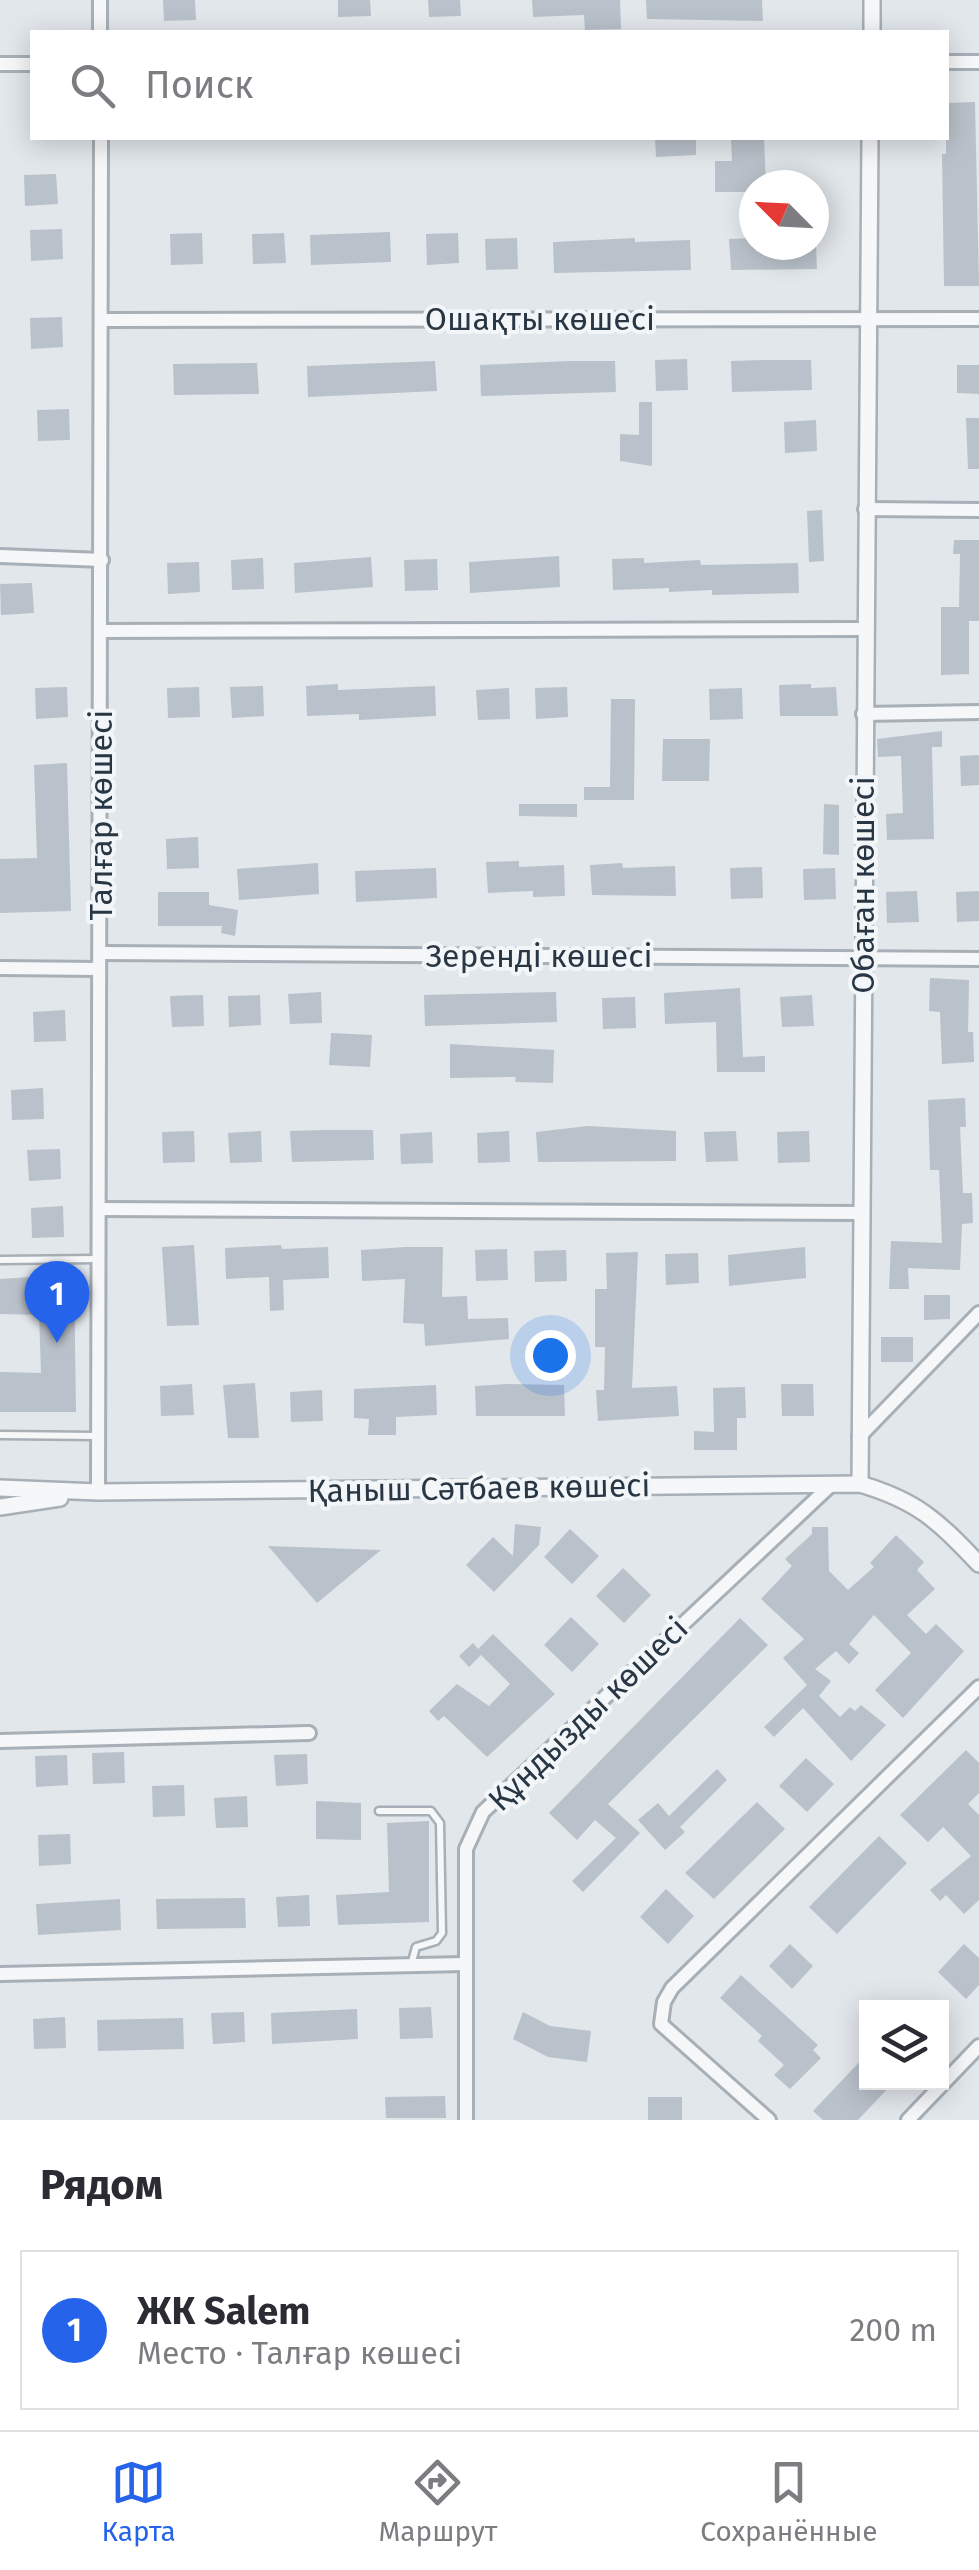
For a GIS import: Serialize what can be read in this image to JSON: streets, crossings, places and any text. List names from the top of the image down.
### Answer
{
  "streets": {
    "street": [
      "Ошақты көшесі",
      "Талғар көшесі",
      "Обаған көшесі",
      "Зеренді көшесі",
      "Қаныш Сәтбаев көшесі",
      "Құндызды көшесі"
    ]
  },
  "crossings": [
    ["Ошақты көшесі", "Талғар көшесі"],
    ["Ошақты көшесі", "Обаған көшесі"],
    ["Талғар көшесі", "Зеренді көшесі"],
    ["Талғар көшесі", "Қаныш Сәтбаев көшесі"],
    ["Обаған көшесі", "Зеренді көшесі"],
    ["Обаған көшесі", "Қаныш Сәтбаев көшесі"],
    ["Қаныш Сәтбаев көшесі", "Құндызды көшесі"]
  ],
  "north": "top left",
  "page": {
    "search": "Поиск",
    "pins": "1",
    "heading": "Рядом",
    "list": [
      {
        "mark": "1",
        "name": "ЖК Salem",
        "note": "Место · Талғар көшесі",
        "value": "200 m"
      }
    ],
    "nav": ["Карта", "Маршрут", "Сохранённые"]
  }
}
